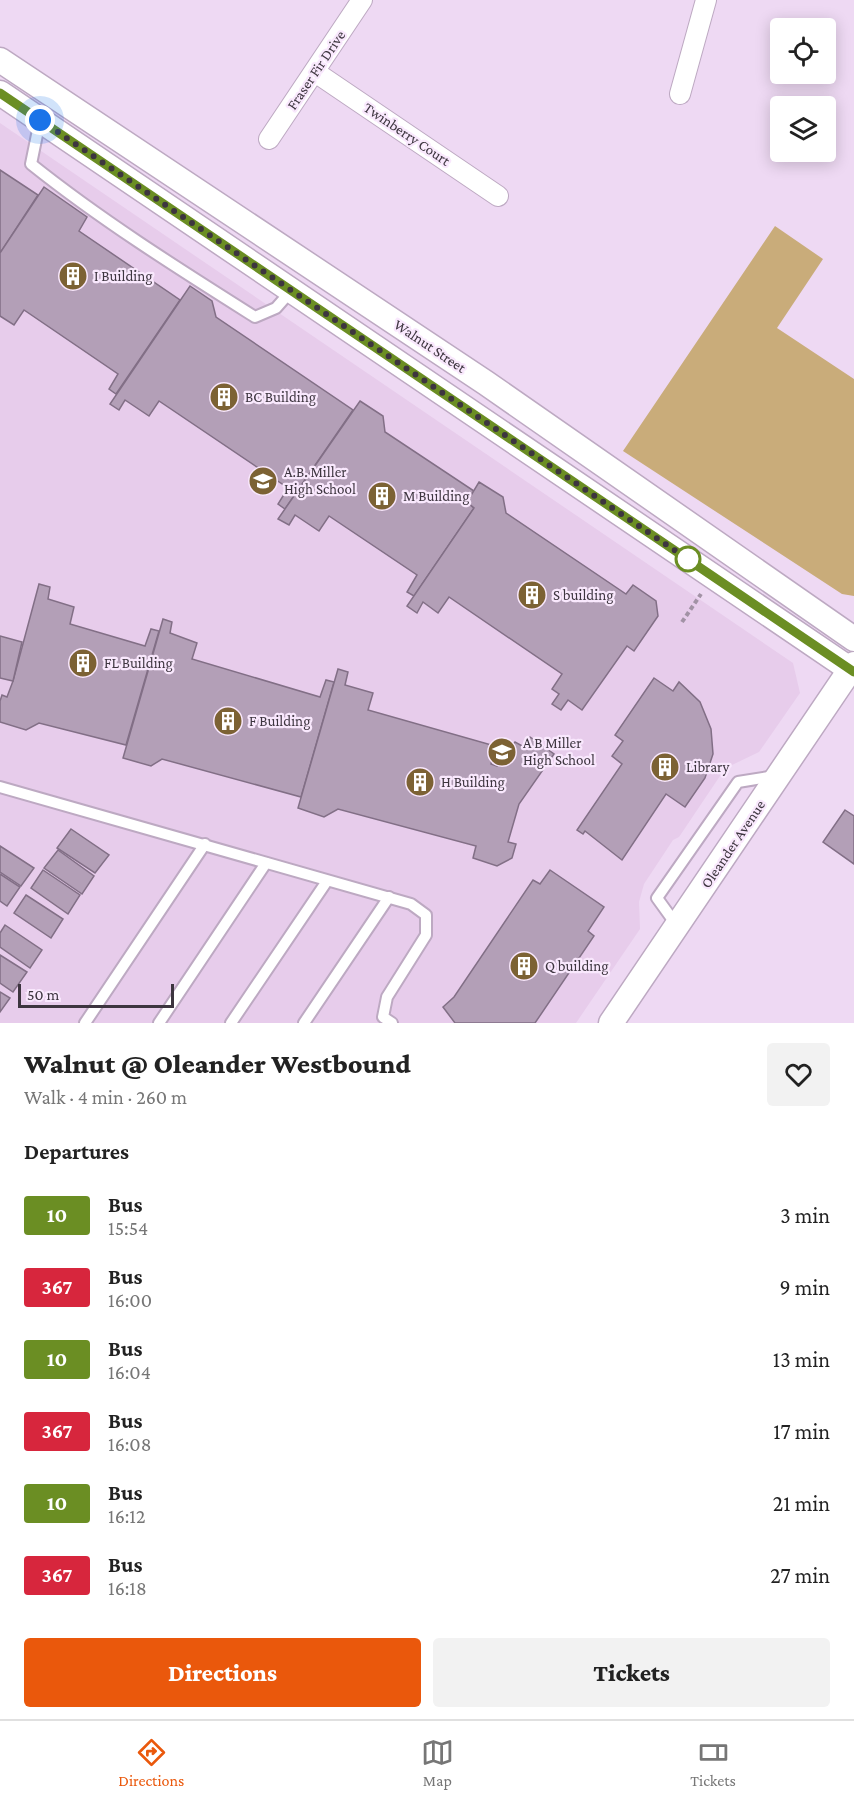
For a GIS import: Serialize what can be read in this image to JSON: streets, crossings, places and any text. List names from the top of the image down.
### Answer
{
  "streets": {
    "street": [
      "Fraser Fir Drive",
      "Twinberry Court",
      "Walnut Street",
      "Oleander Avenue"
    ]
  },
  "crossings": [
    ["Fraser Fir Drive", "Twinberry Court"],
    ["Walnut Street", "Oleander Avenue"]
  ],
  "places": {
    "building": [
      "I Building",
      "BC Building",
      "M Building",
      "S building",
      "FL Building",
      "F Building",
      "Library",
      "H Building",
      "Q building"
    ],
    "school or university": ["A.B. Miller High School", "A B Miller High School"]
  },
  "lines": ["bus line 10"],
  "scale_bar": "50 m",
  "page": {
    "scale": "50 m",
    "heading": [
      ["Walnut @ Oleander Westbound", "Walk · 4 min · 260 m"],
      "Departures"
    ],
    "list": [
      {
        "mark": "10",
        "name": "Bus",
        "note": "15:54",
        "value": "3 min"
      },
      {
        "mark": "367",
        "name": "Bus",
        "note": "16:00",
        "value": "9 min"
      },
      {
        "mark": "10",
        "name": "Bus",
        "note": "16:04",
        "value": "13 min"
      },
      {
        "mark": "367",
        "name": "Bus",
        "note": "16:08",
        "value": "17 min"
      },
      {
        "mark": "10",
        "name": "Bus",
        "note": "16:12",
        "value": "21 min"
      },
      {
        "mark": "367",
        "name": "Bus",
        "note": "16:18",
        "value": "27 min"
      }
    ],
    "buttons": ["Directions", "Tickets"],
    "tabs": ["Directions", "Map", "Tickets"]
  }
}
